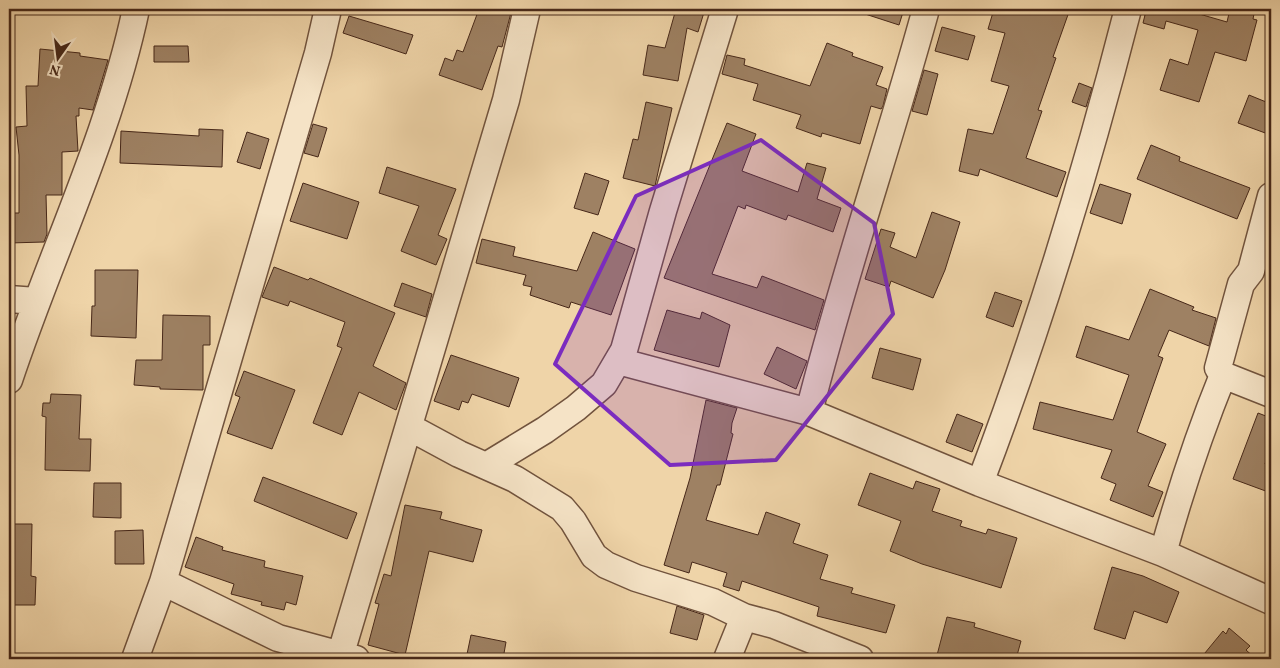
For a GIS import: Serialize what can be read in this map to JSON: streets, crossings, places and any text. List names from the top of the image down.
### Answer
{
  "north": "bottom"
}
